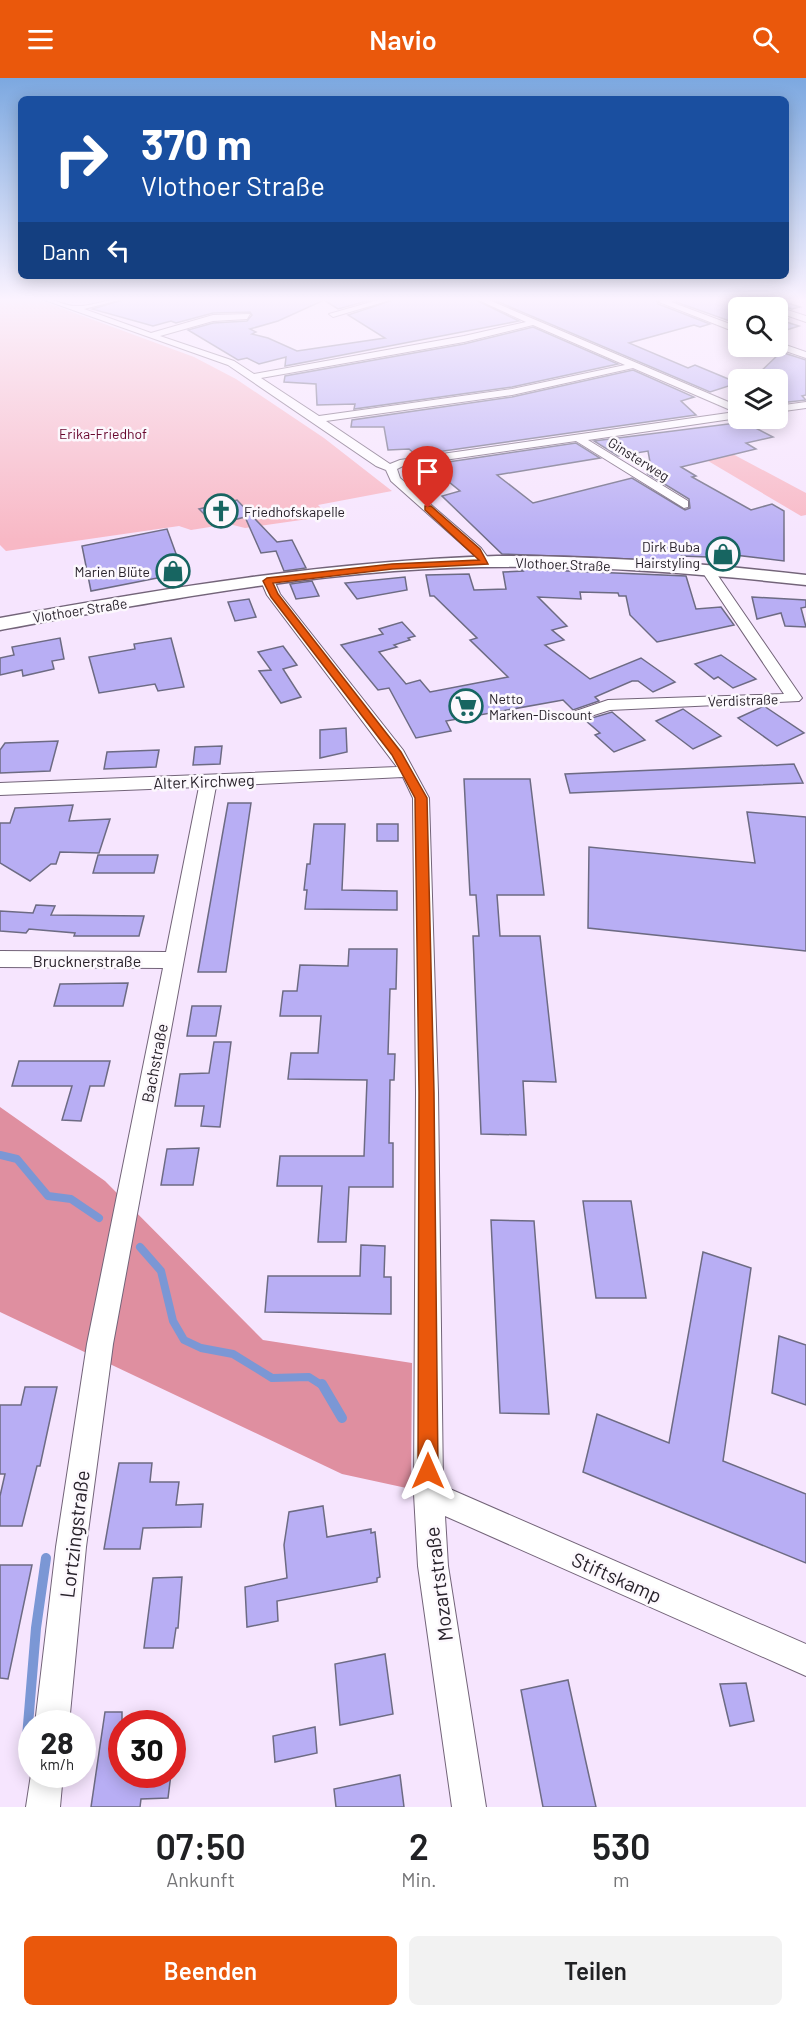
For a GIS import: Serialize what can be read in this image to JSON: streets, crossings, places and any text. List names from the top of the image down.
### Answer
{
  "streets": {
    "street": [
      "Ginsterweg",
      "Vlothoer Straße",
      "Verdistraße",
      "Alter Kirchweg",
      "Brucknerstraße",
      "Bachstraße",
      "Lortzingstraße",
      "Stiftskamp",
      "Mozartstraße"
    ]
  },
  "crossings": [
    ["Vlothoer Straße", "Verdistraße"],
    ["Vlothoer Straße", "Mozartstraße"],
    ["Alter Kirchweg", "Bachstraße"],
    ["Alter Kirchweg", "Mozartstraße"],
    ["Brucknerstraße", "Bachstraße"],
    ["Bachstraße", "Lortzingstraße"],
    ["Stiftskamp", "Mozartstraße"]
  ],
  "parks": ["Erika-Friedhof"],
  "places": {
    "church": ["Friedhofskapelle"],
    "shop": ["Dirk Buba Hairstyling", "Marien Blüte"],
    "supermarket": ["Netto Marken-Discount"]
  },
  "page": {
    "header": "Navio",
    "turn": ["370 m", "Vlothoer Straße"],
    "then": "Dann",
    "speed": "28 km/h",
    "limit": "30",
    "eta": [
      "07:50",
      "Ankunft",
      "2",
      "Min.",
      "530",
      "m"
    ],
    "buttons": ["Beenden", "Teilen"]
  }
}
